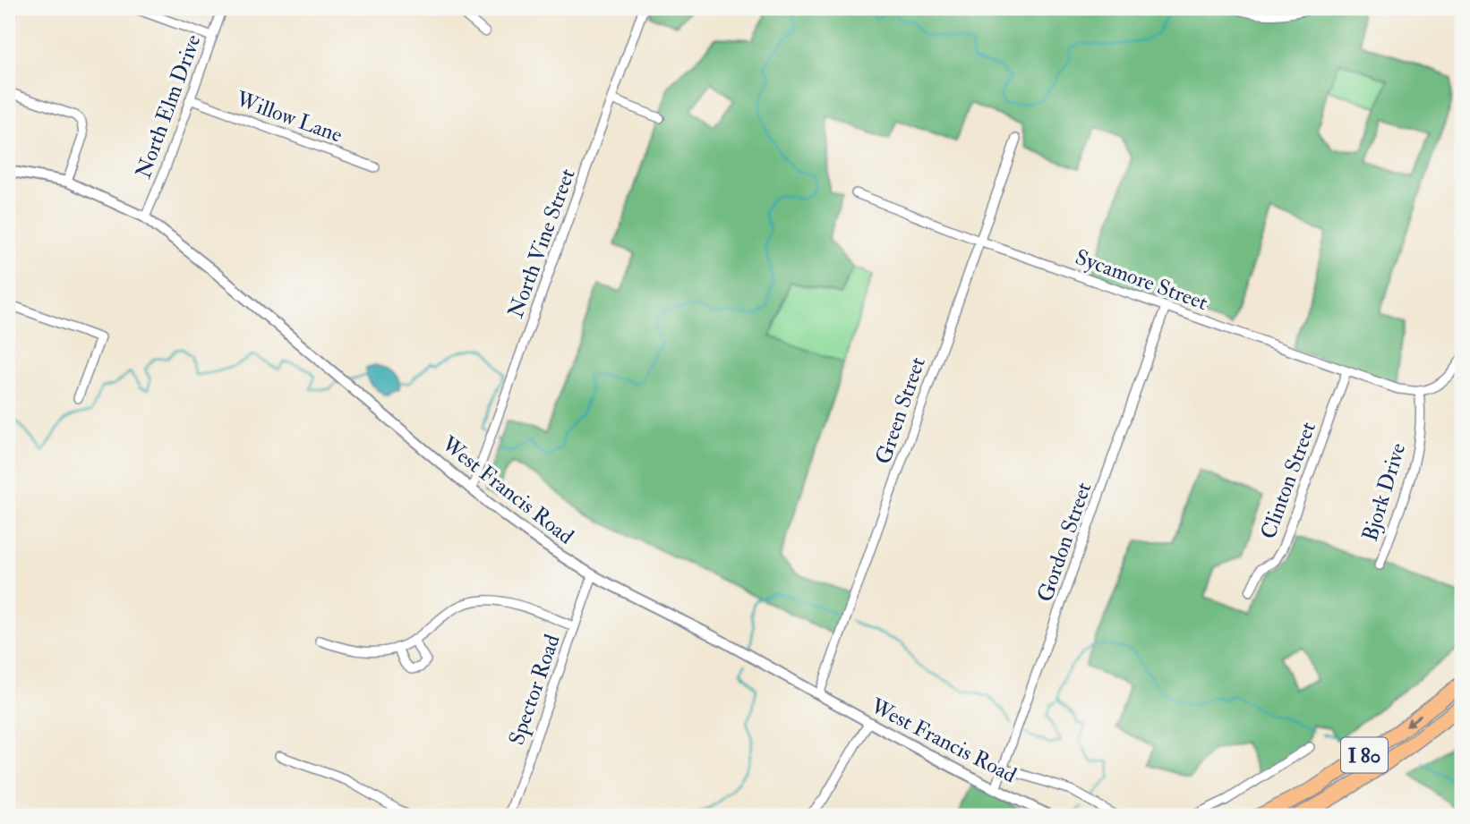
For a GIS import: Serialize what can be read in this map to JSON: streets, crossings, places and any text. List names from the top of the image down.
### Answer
{
  "streets": {
    "highway": ["I 80"],
    "street": [
      "North Elm Drive",
      "Willow Lane",
      "North Vine Street",
      "Sycamore Street",
      "Green Street",
      "Clinton Street",
      "West Francis Road",
      "Bjork Drive",
      "Gordon Street",
      "Spector Road"
    ]
  },
  "crossings": [
    ["North Elm Drive", "Willow Lane"],
    ["North Elm Drive", "West Francis Road"],
    ["North Vine Street", "West Francis Road"],
    ["Sycamore Street", "Green Street"],
    ["Sycamore Street", "Clinton Street"],
    ["Sycamore Street", "Bjork Drive"],
    ["Sycamore Street", "Gordon Street"],
    ["Green Street", "West Francis Road"],
    ["West Francis Road", "Gordon Street"],
    ["West Francis Road", "Spector Road"]
  ]
}
